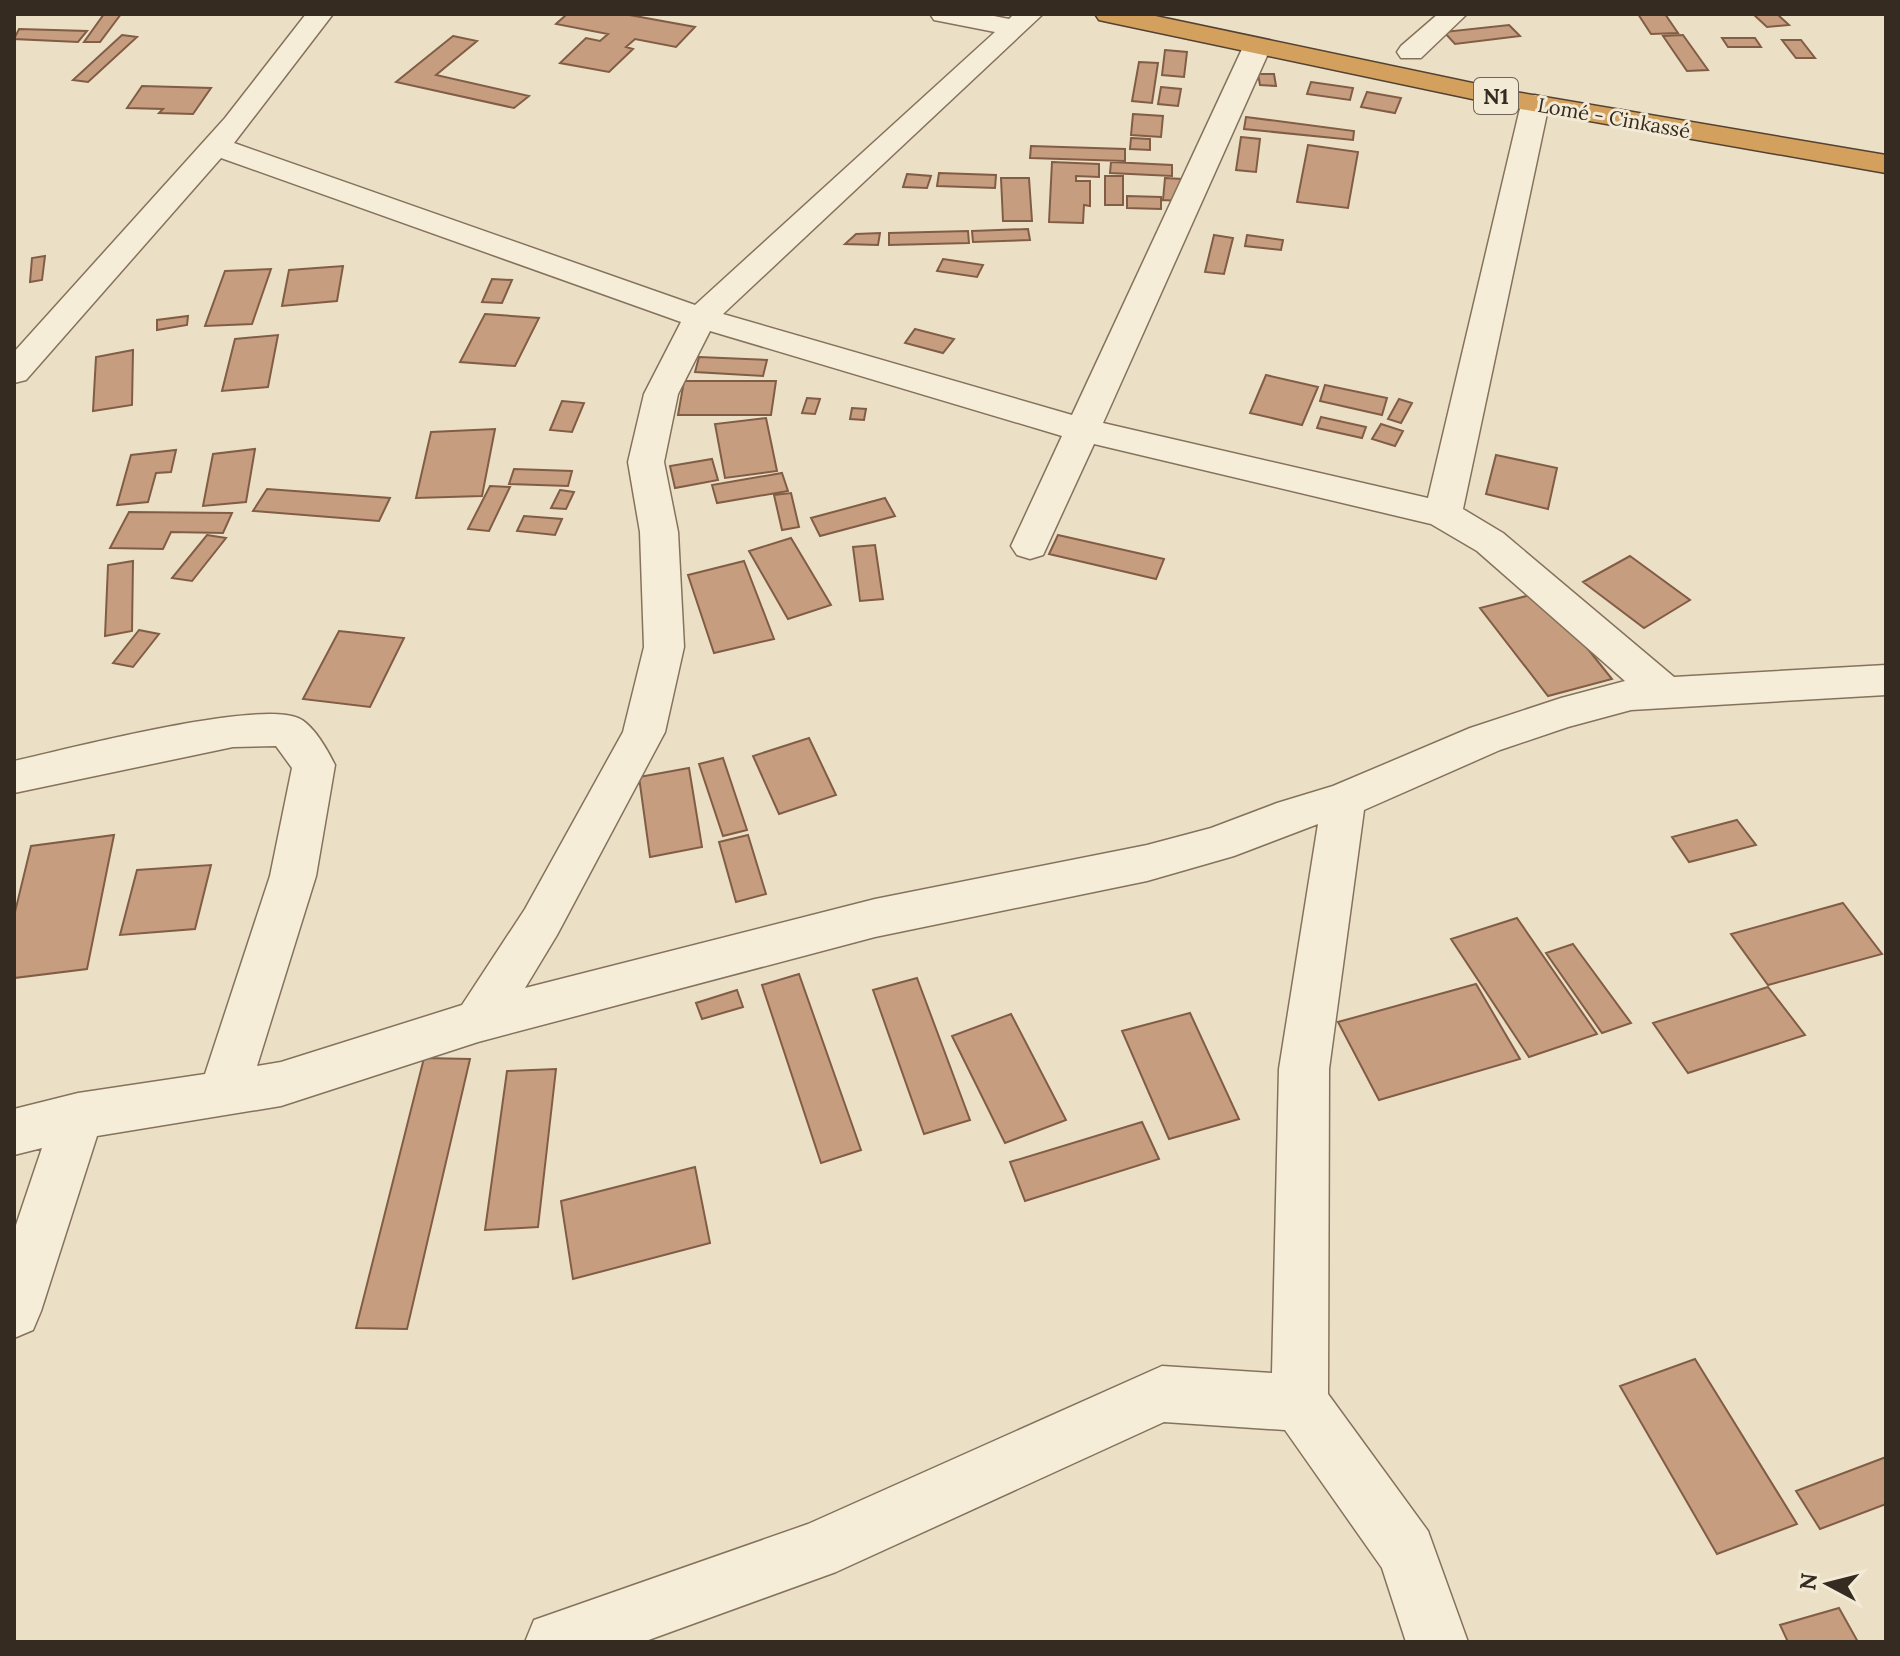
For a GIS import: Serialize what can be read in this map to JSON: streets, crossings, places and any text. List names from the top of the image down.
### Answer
{
  "streets": {
    "highway": ["N1", "Lomé - Cinkassé"]
  },
  "north": "left"
}
